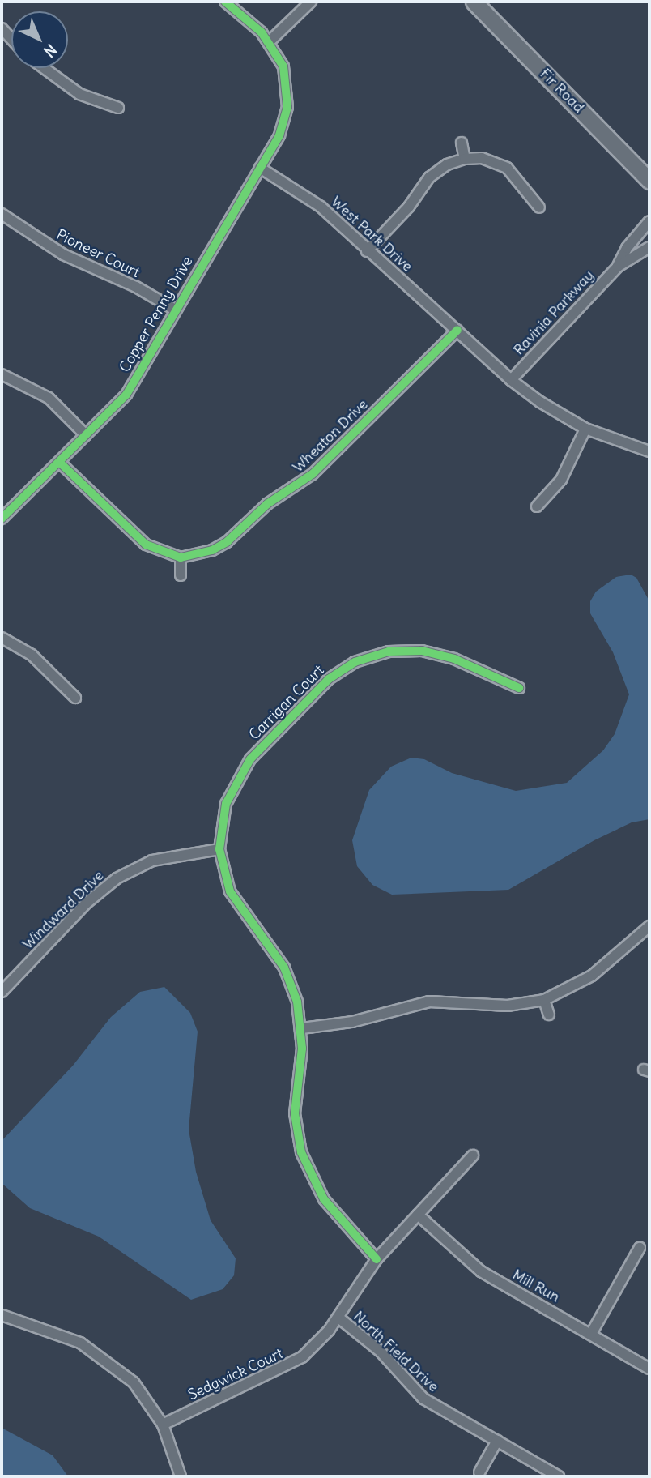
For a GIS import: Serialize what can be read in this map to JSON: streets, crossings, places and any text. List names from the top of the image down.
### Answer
{
  "streets": {
    "street": [
      "Fir Road",
      "West Park Drive",
      "Pioneer Court",
      "Ravinia Parkway",
      "Copper Penny Drive",
      "Wheaton Drive",
      "Carrigan Court",
      "Windward Drive",
      "Mill Run",
      "North Field Drive",
      "Sedgwick Court"
    ]
  },
  "crossings": [
    ["West Park Drive", "Ravinia Parkway"],
    ["West Park Drive", "Copper Penny Drive"],
    ["West Park Drive", "Wheaton Drive"],
    ["Pioneer Court", "Copper Penny Drive"],
    ["Carrigan Court", "Windward Drive"],
    ["Mill Run", "Sedgwick Court"],
    ["North Field Drive", "Sedgwick Court"]
  ],
  "north": "bottom right"
}
